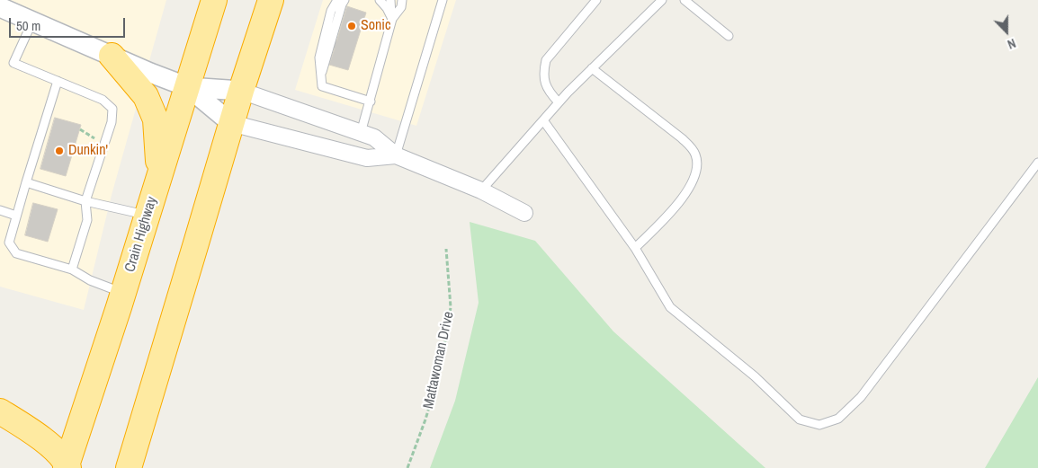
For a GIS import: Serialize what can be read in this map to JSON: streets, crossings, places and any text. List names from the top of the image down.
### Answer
{
  "streets": {
    "highway": ["Crain Highway"],
    "path": ["Mattawoman Drive"]
  },
  "places": ["Sonic", "Dunkin'"],
  "scale_bar": "50 m",
  "north": "bottom"
}
